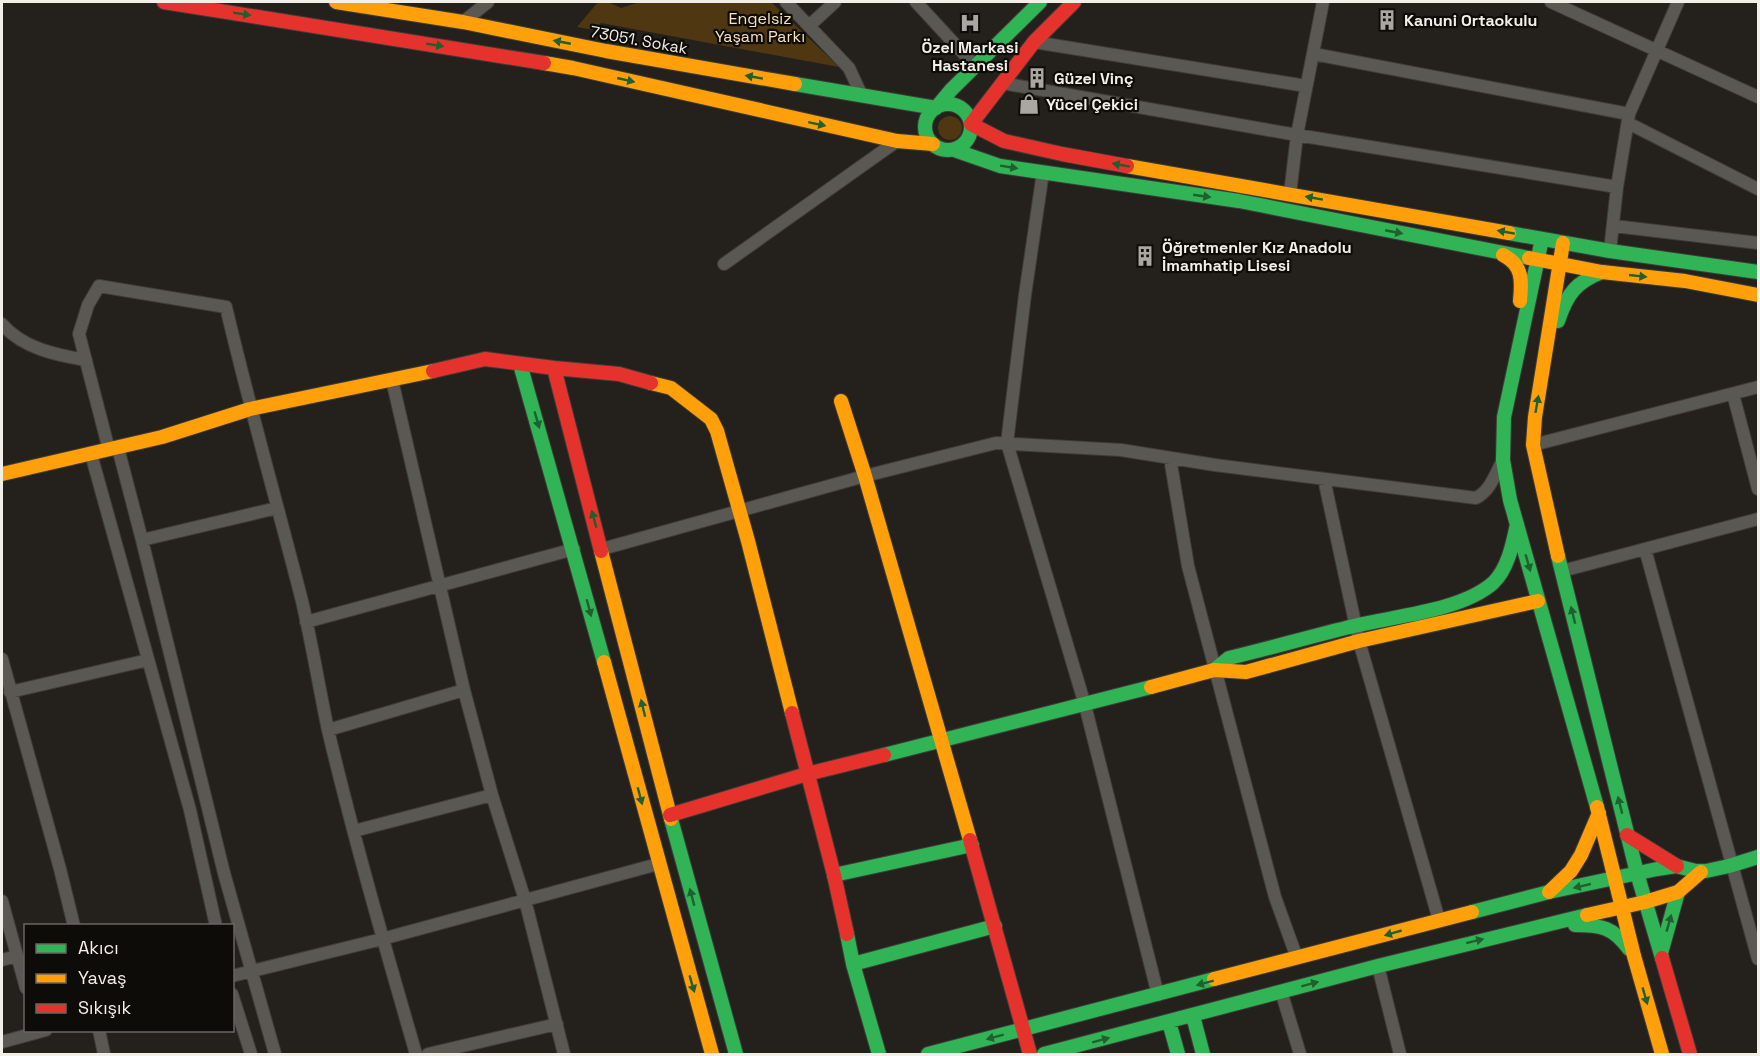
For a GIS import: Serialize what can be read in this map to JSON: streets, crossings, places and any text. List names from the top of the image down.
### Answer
{
  "streets": {
    "main road": ["73051. Sokak"]
  },
  "parks": ["Engelsiz Yaşam Parkı"],
  "places": {
    "building": ["Kanuni Ortaokulu", "Güzel Vinç", "Öğretmenler Kız Anadolu İmamhatip Lisesi"],
    "hospital": ["Özel Markasi Hastanesi"],
    "shop": ["Yücel Çekici"]
  },
  "legend": ["Akıcı", "Yavaş", "Sıkışık"]
}
